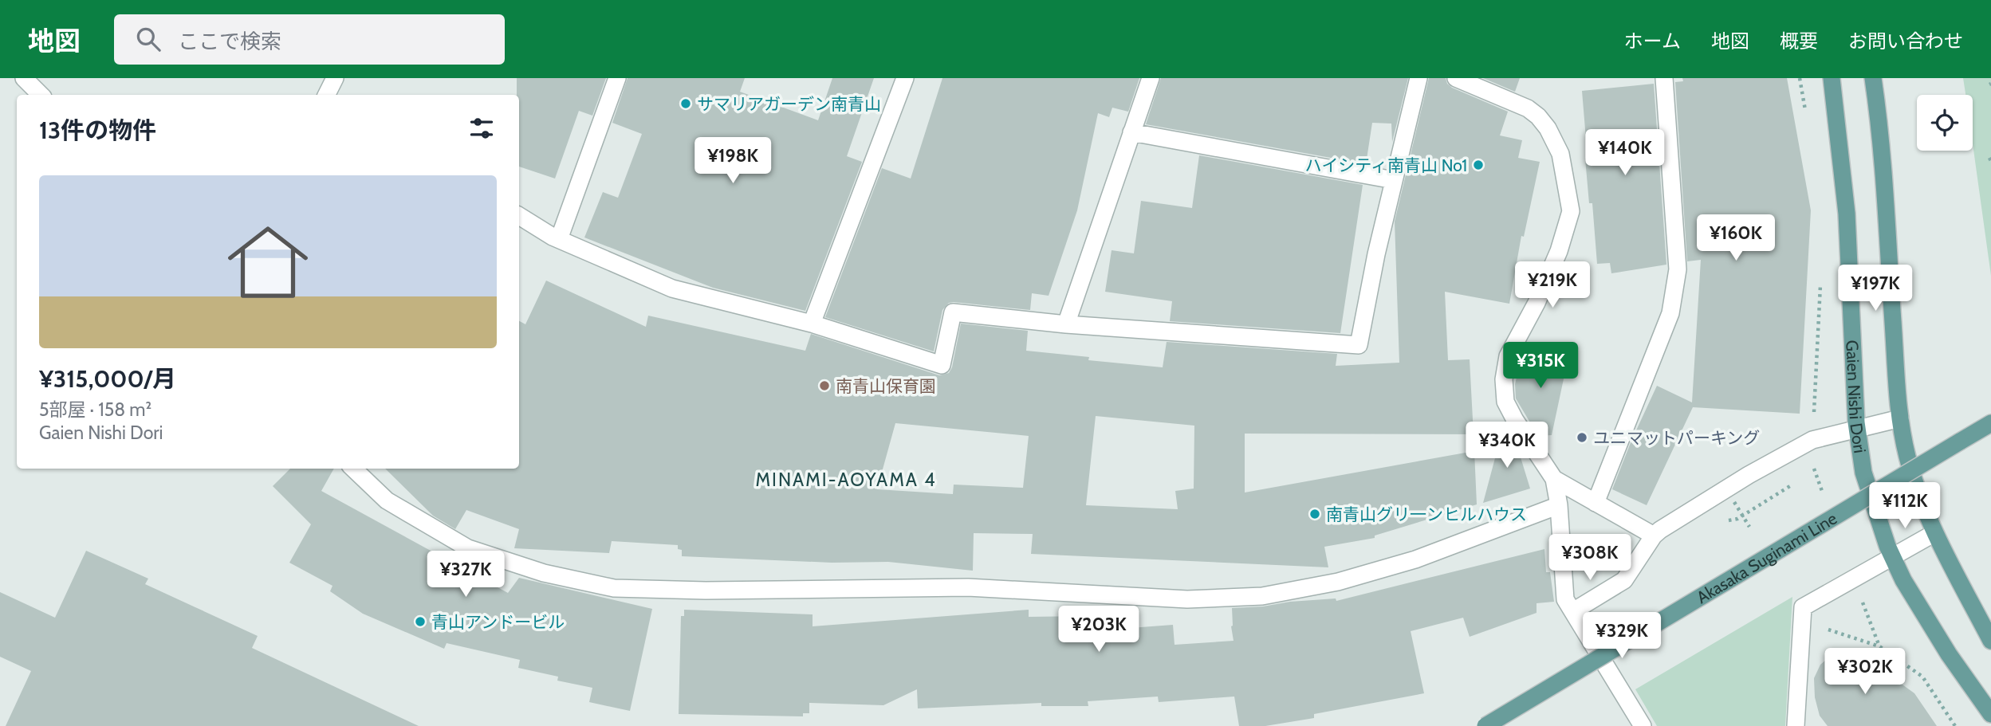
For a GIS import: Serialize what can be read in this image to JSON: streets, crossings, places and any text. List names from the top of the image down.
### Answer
{
  "streets": {
    "main road": ["Gaien Nishi Dori", "Akasaka Suginami Line"]
  },
  "districts": ["MINAMI-AOYAMA 4"],
  "places": [
    "サマリアガーデン南青山",
    "ハイシティ南青山 No1",
    "南青山保育園",
    "ユニマットパーキング",
    "南青山グリ一ンヒルハウス",
    "青山アンドービル"
  ],
  "page": {
    "header": "地図",
    "search": "ここで検索",
    "nav": [
      "ホーム",
      "地図",
      "概要",
      "お問い合わせ"
    ],
    "heading": "13件の物件",
    "price": [
      "¥140K",
      "¥198K",
      "¥160K",
      "¥219K",
      "¥197K",
      "¥315K",
      "¥340K",
      "¥112K",
      "¥308K",
      "¥327K",
      "¥203K",
      "¥329K",
      "¥302K"
    ],
    "list": [
      {
        "name": "¥315,000/月",
        "note": "5部屋 · 158 m² · Gaien Nishi Dori"
      }
    ]
  }
}
